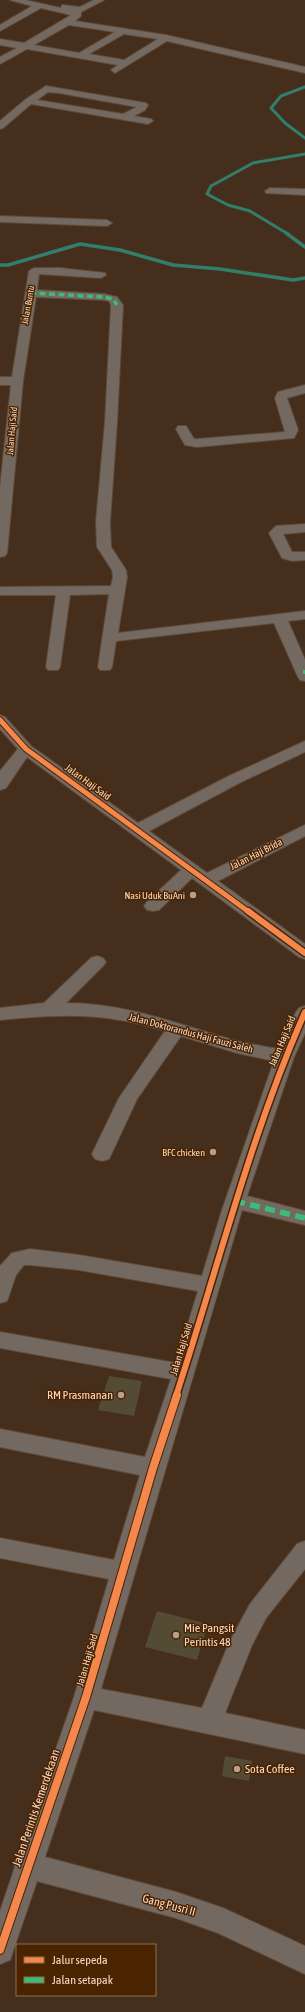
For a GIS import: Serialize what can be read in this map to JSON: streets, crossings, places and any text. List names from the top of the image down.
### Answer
{
  "streets": {
    "street": [
      "Jalan Buntu",
      "Jalan Haji Said",
      "Jalan Haji Brida",
      "Jalan Doktorandus Haji Fauzi Saleh",
      "Jalan Perintis Kemerdekaan",
      "Gang Pusri II"
    ]
  },
  "crossings": [
    ["Jalan Buntu", "Jalan Haji Said"],
    ["Jalan Haji Said", "Jalan Haji Brida"],
    ["Jalan Haji Said", "Jalan Doktorandus Haji Fauzi Saleh"],
    ["Jalan Haji Said", "Jalan Perintis Kemerdekaan"],
    ["Jalan Perintis Kemerdekaan", "Gang Pusri II"]
  ],
  "places": [
    "Nasi Uduk BuAni",
    "BFC chicken",
    "RM Prasmanan",
    "Mie Pangsit Perintis 48",
    "Sota Coffee"
  ],
  "legend": ["Jalur sepeda", "Jalan setapak"]
}
